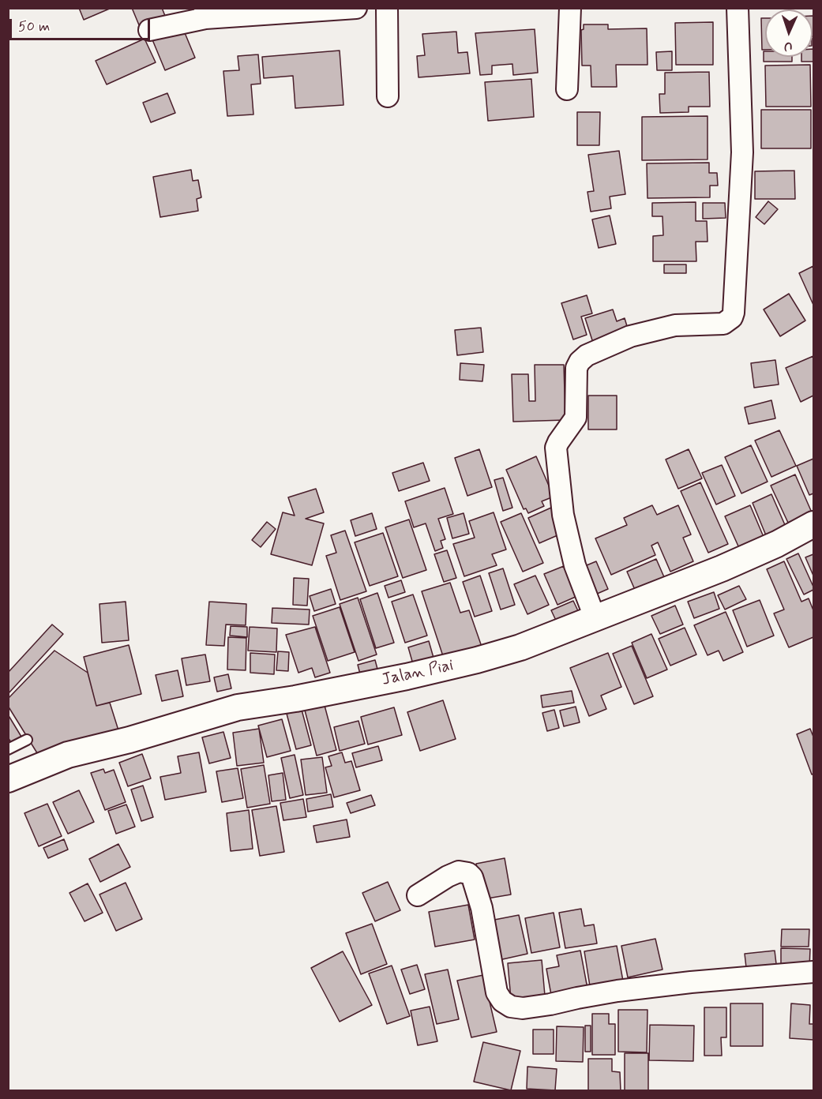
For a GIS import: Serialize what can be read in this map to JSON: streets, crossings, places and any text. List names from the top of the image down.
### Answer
{
  "streets": {
    "street": ["Jalan Piai"]
  },
  "scale_bar": "50 m",
  "north": "bottom"
}
